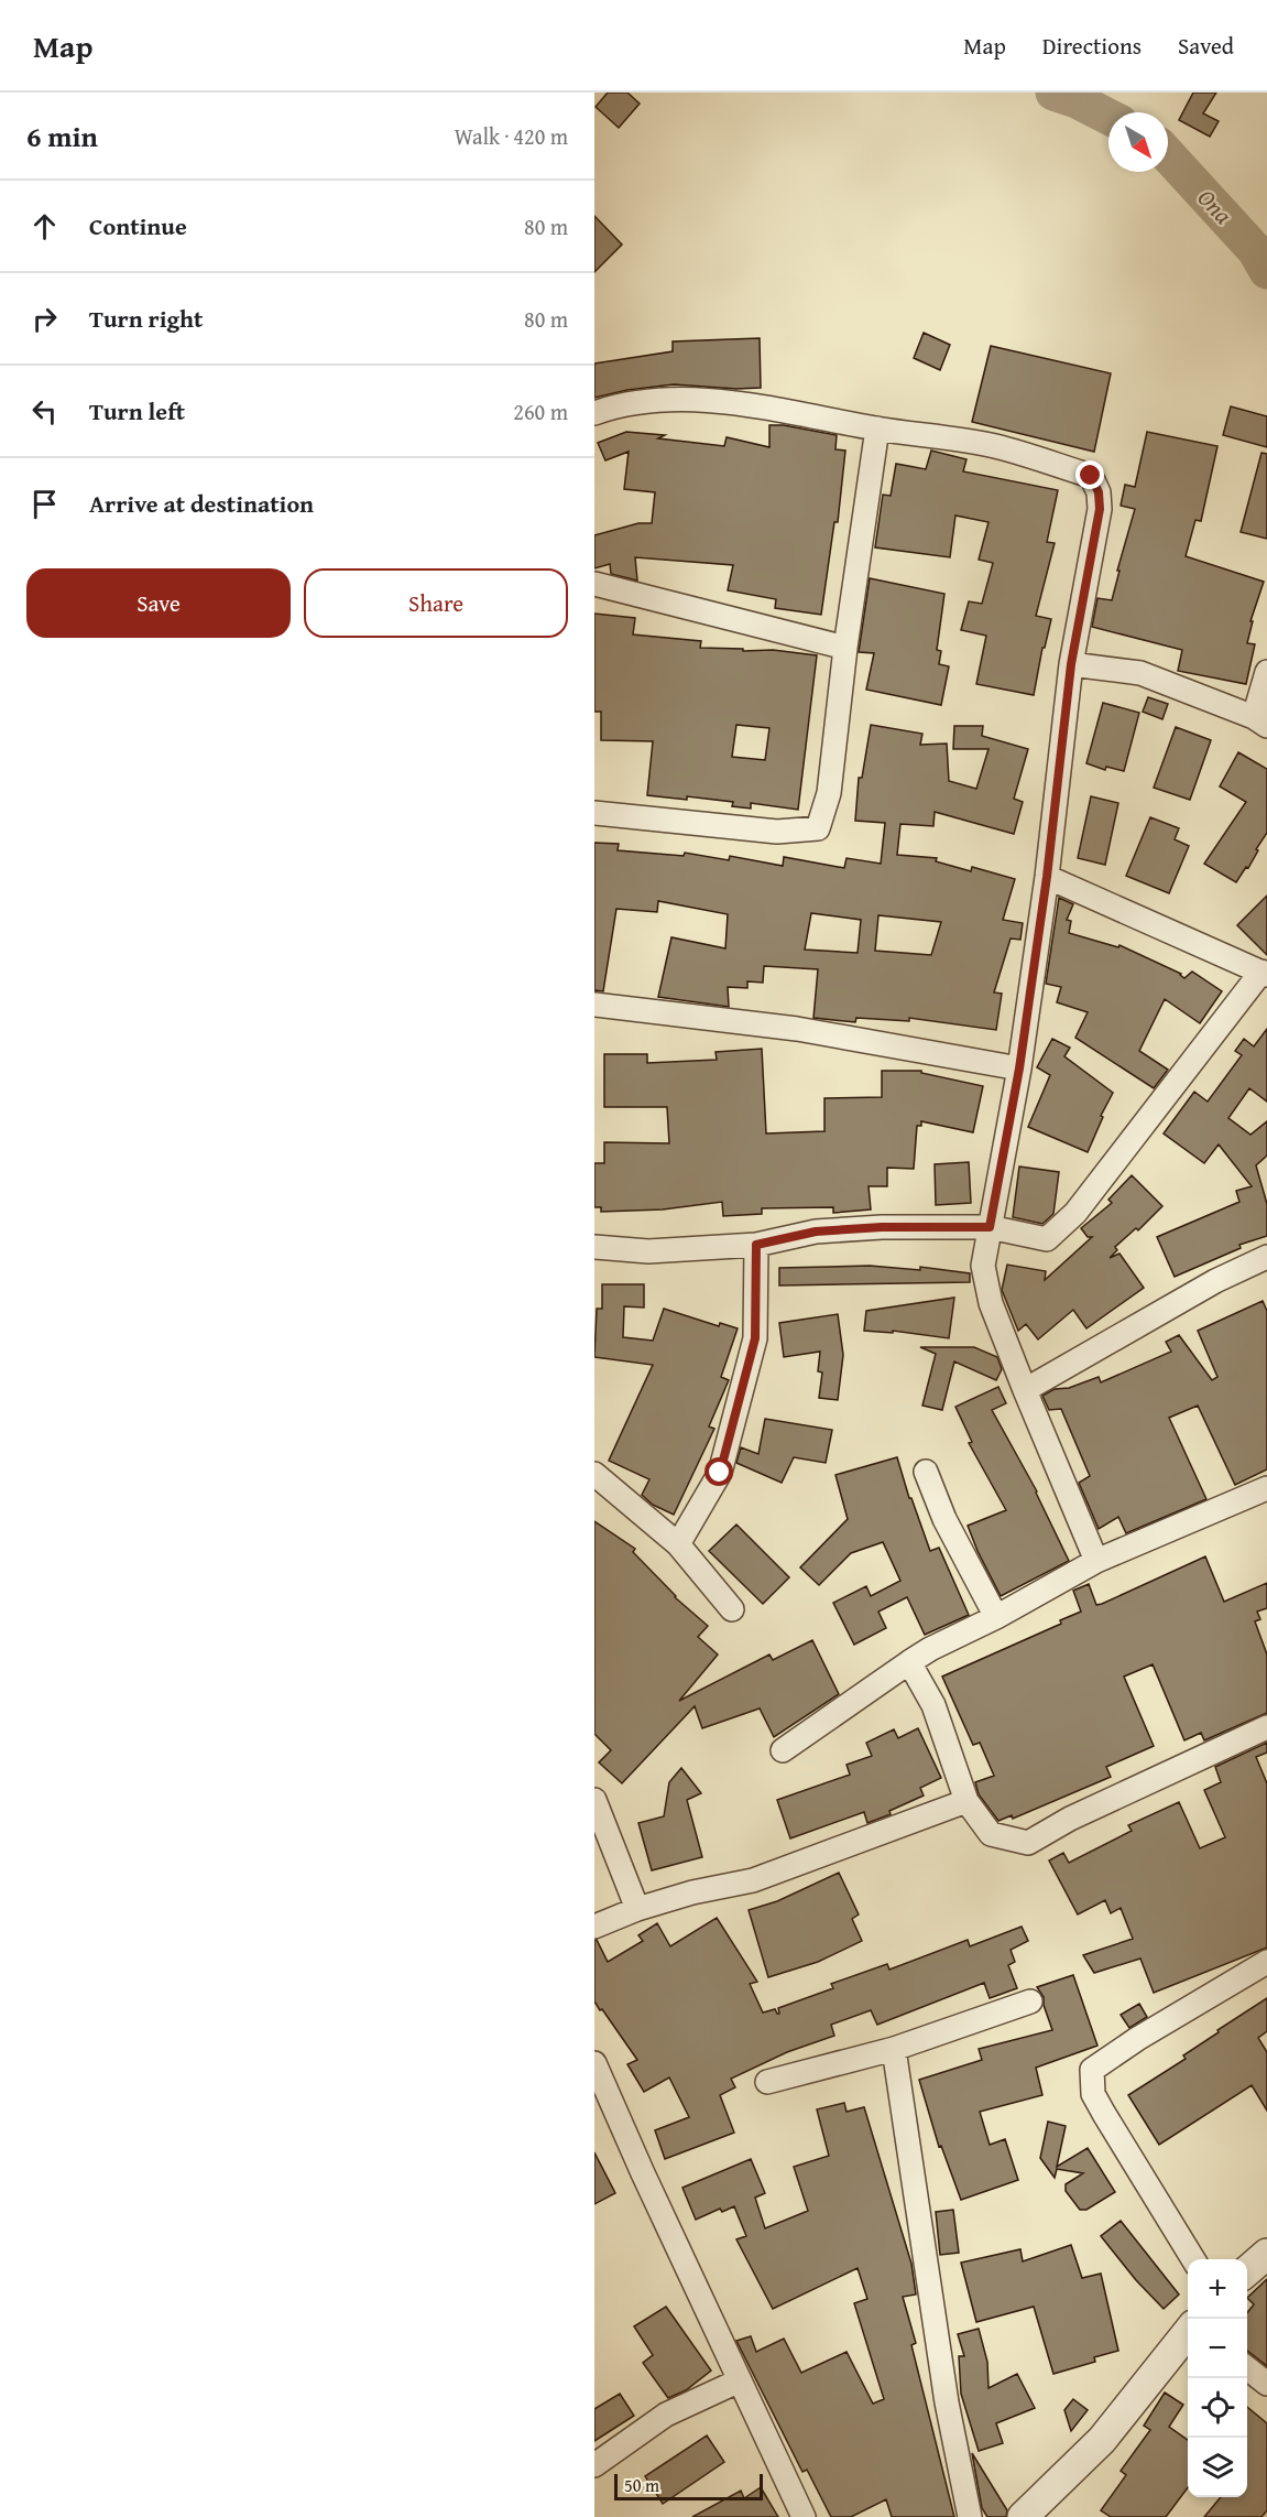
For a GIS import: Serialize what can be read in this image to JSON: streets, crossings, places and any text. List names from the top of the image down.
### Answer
{
  "water": ["Ona"],
  "scale_bar": "50 m",
  "north": "bottom right",
  "page": {
    "header": "Map",
    "nav": ["Map", "Directions", "Saved"],
    "heading": ["6 min", "Walk · 420 m"],
    "list": [
      ["Continue", "80 m"],
      ["Turn right", "80 m"],
      ["Turn left", "260 m"],
      "Arrive at destination"
    ],
    "buttons": ["Save", "Share"],
    "map_buttons": ["+", "−"],
    "scale": "50 m"
  }
}
